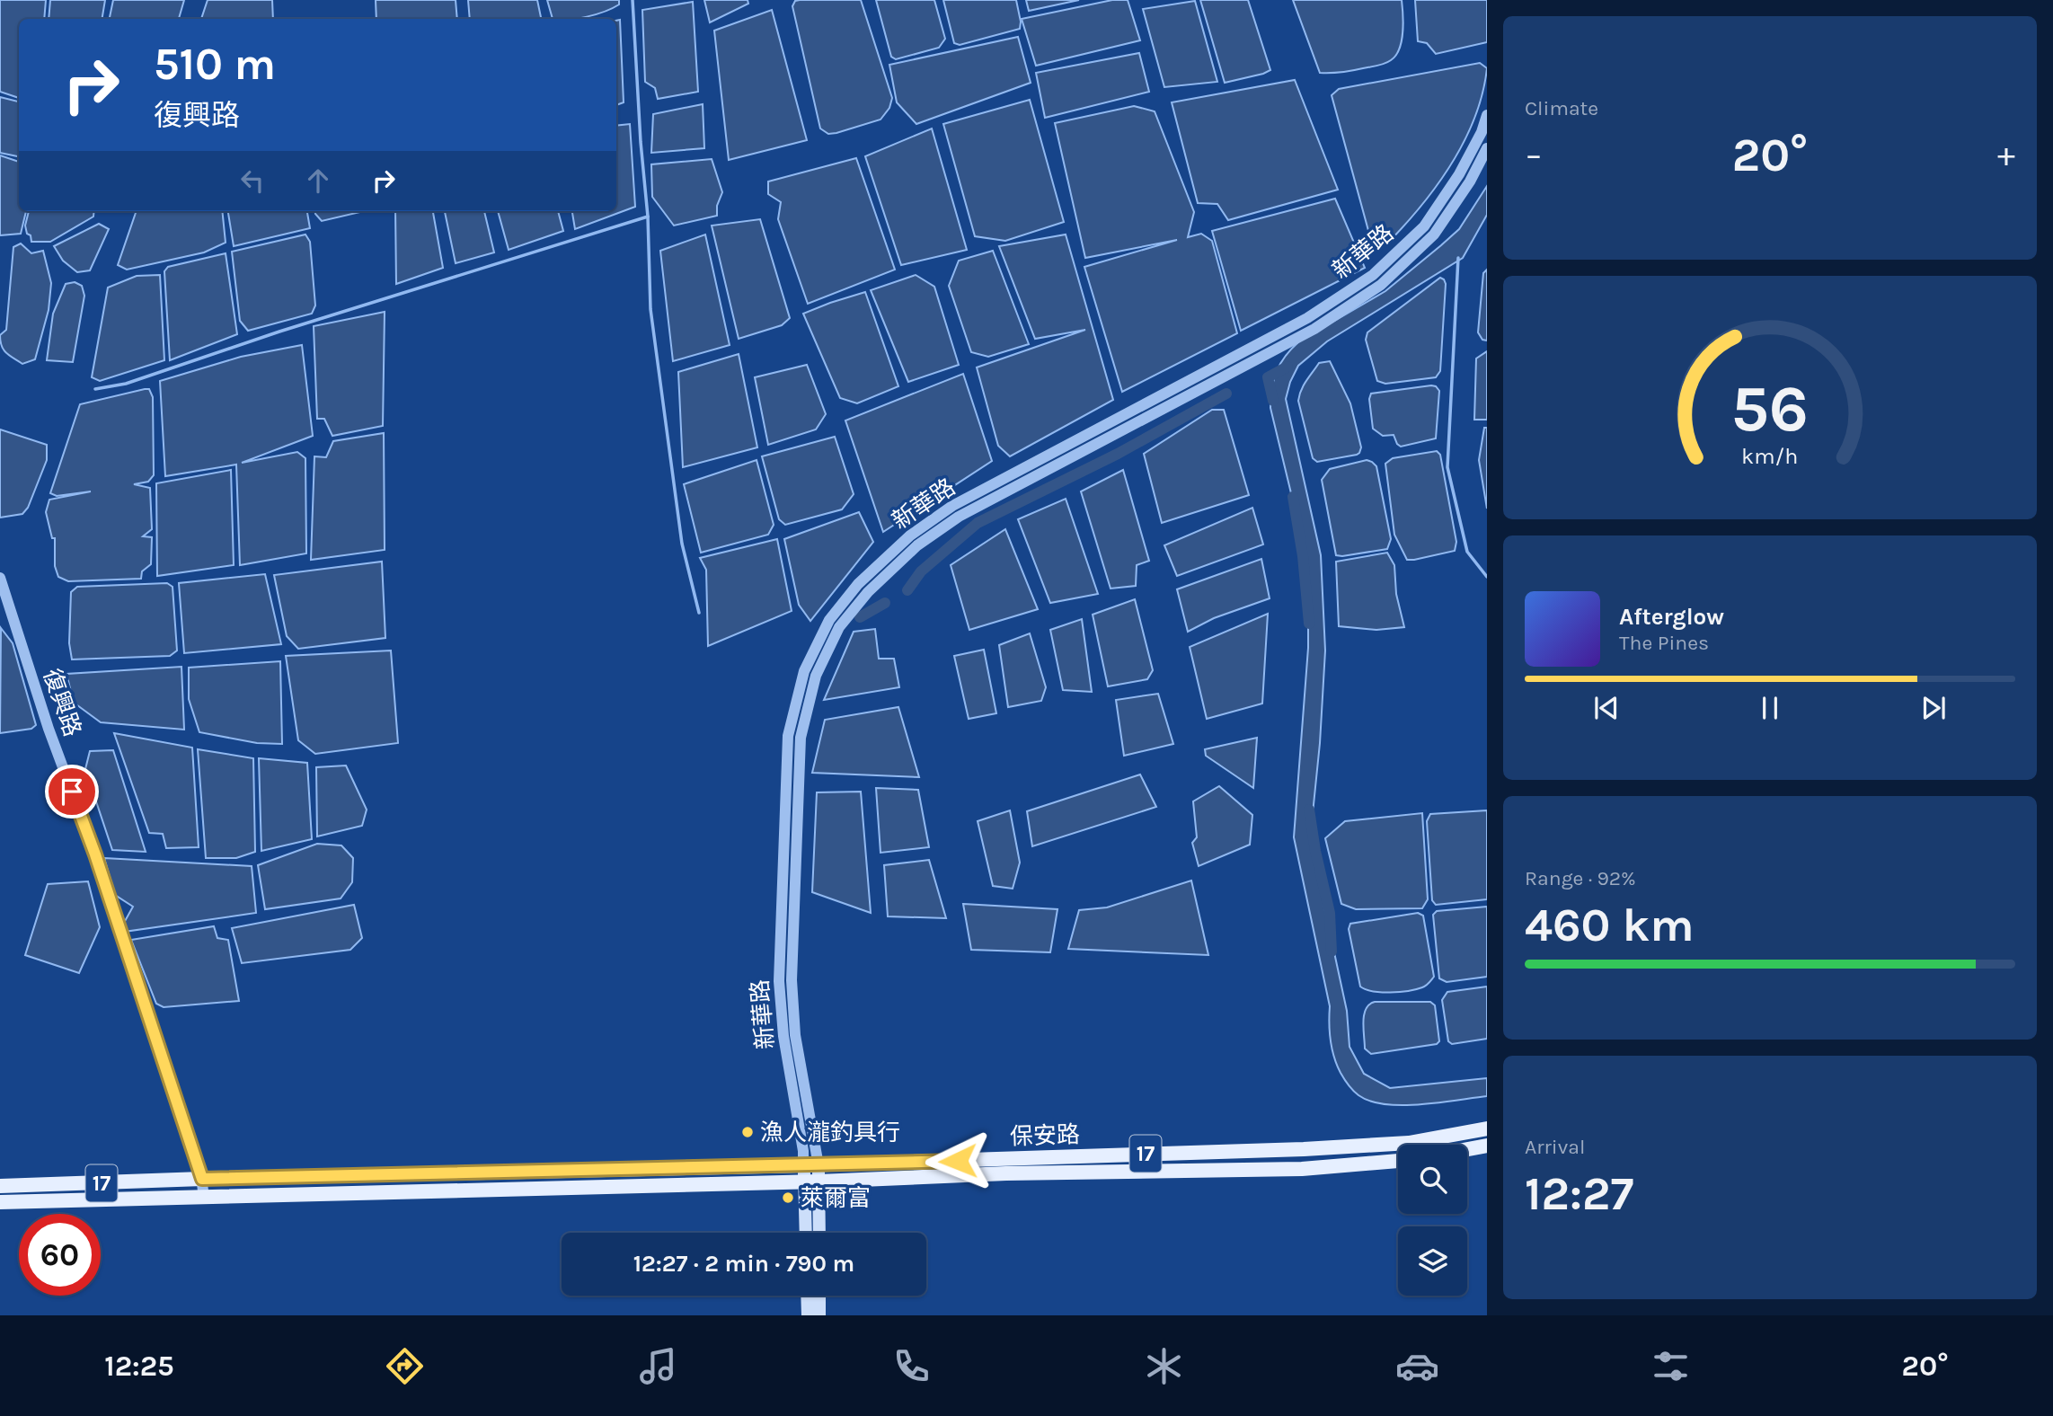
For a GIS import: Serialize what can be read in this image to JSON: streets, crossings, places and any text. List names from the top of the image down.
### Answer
{
  "streets": {
    "main road": ["保安路", "17"],
    "street": ["新華路", "復興路"]
  },
  "crossings": [
    ["新華路", "保安路"],
    ["復興路", "保安路"]
  ],
  "places": ["漁人瀧釣具行", "萊爾富"],
  "page": {
    "tile": [
      "Climate",
      ["Range · 92%", "460 km"],
      ["Arrival", "12:27"]
    ],
    "turn": ["510 m", "復興路"],
    "heat": ["−", "20°", "+"],
    "song": ["Afterglow", "The Pines"],
    "limit": "60",
    "trip": "12:27 · 2 min · 790 m",
    "tabs": ["12:25", "20°"],
    "gauge": ["56", "km/h"]
  }
}
